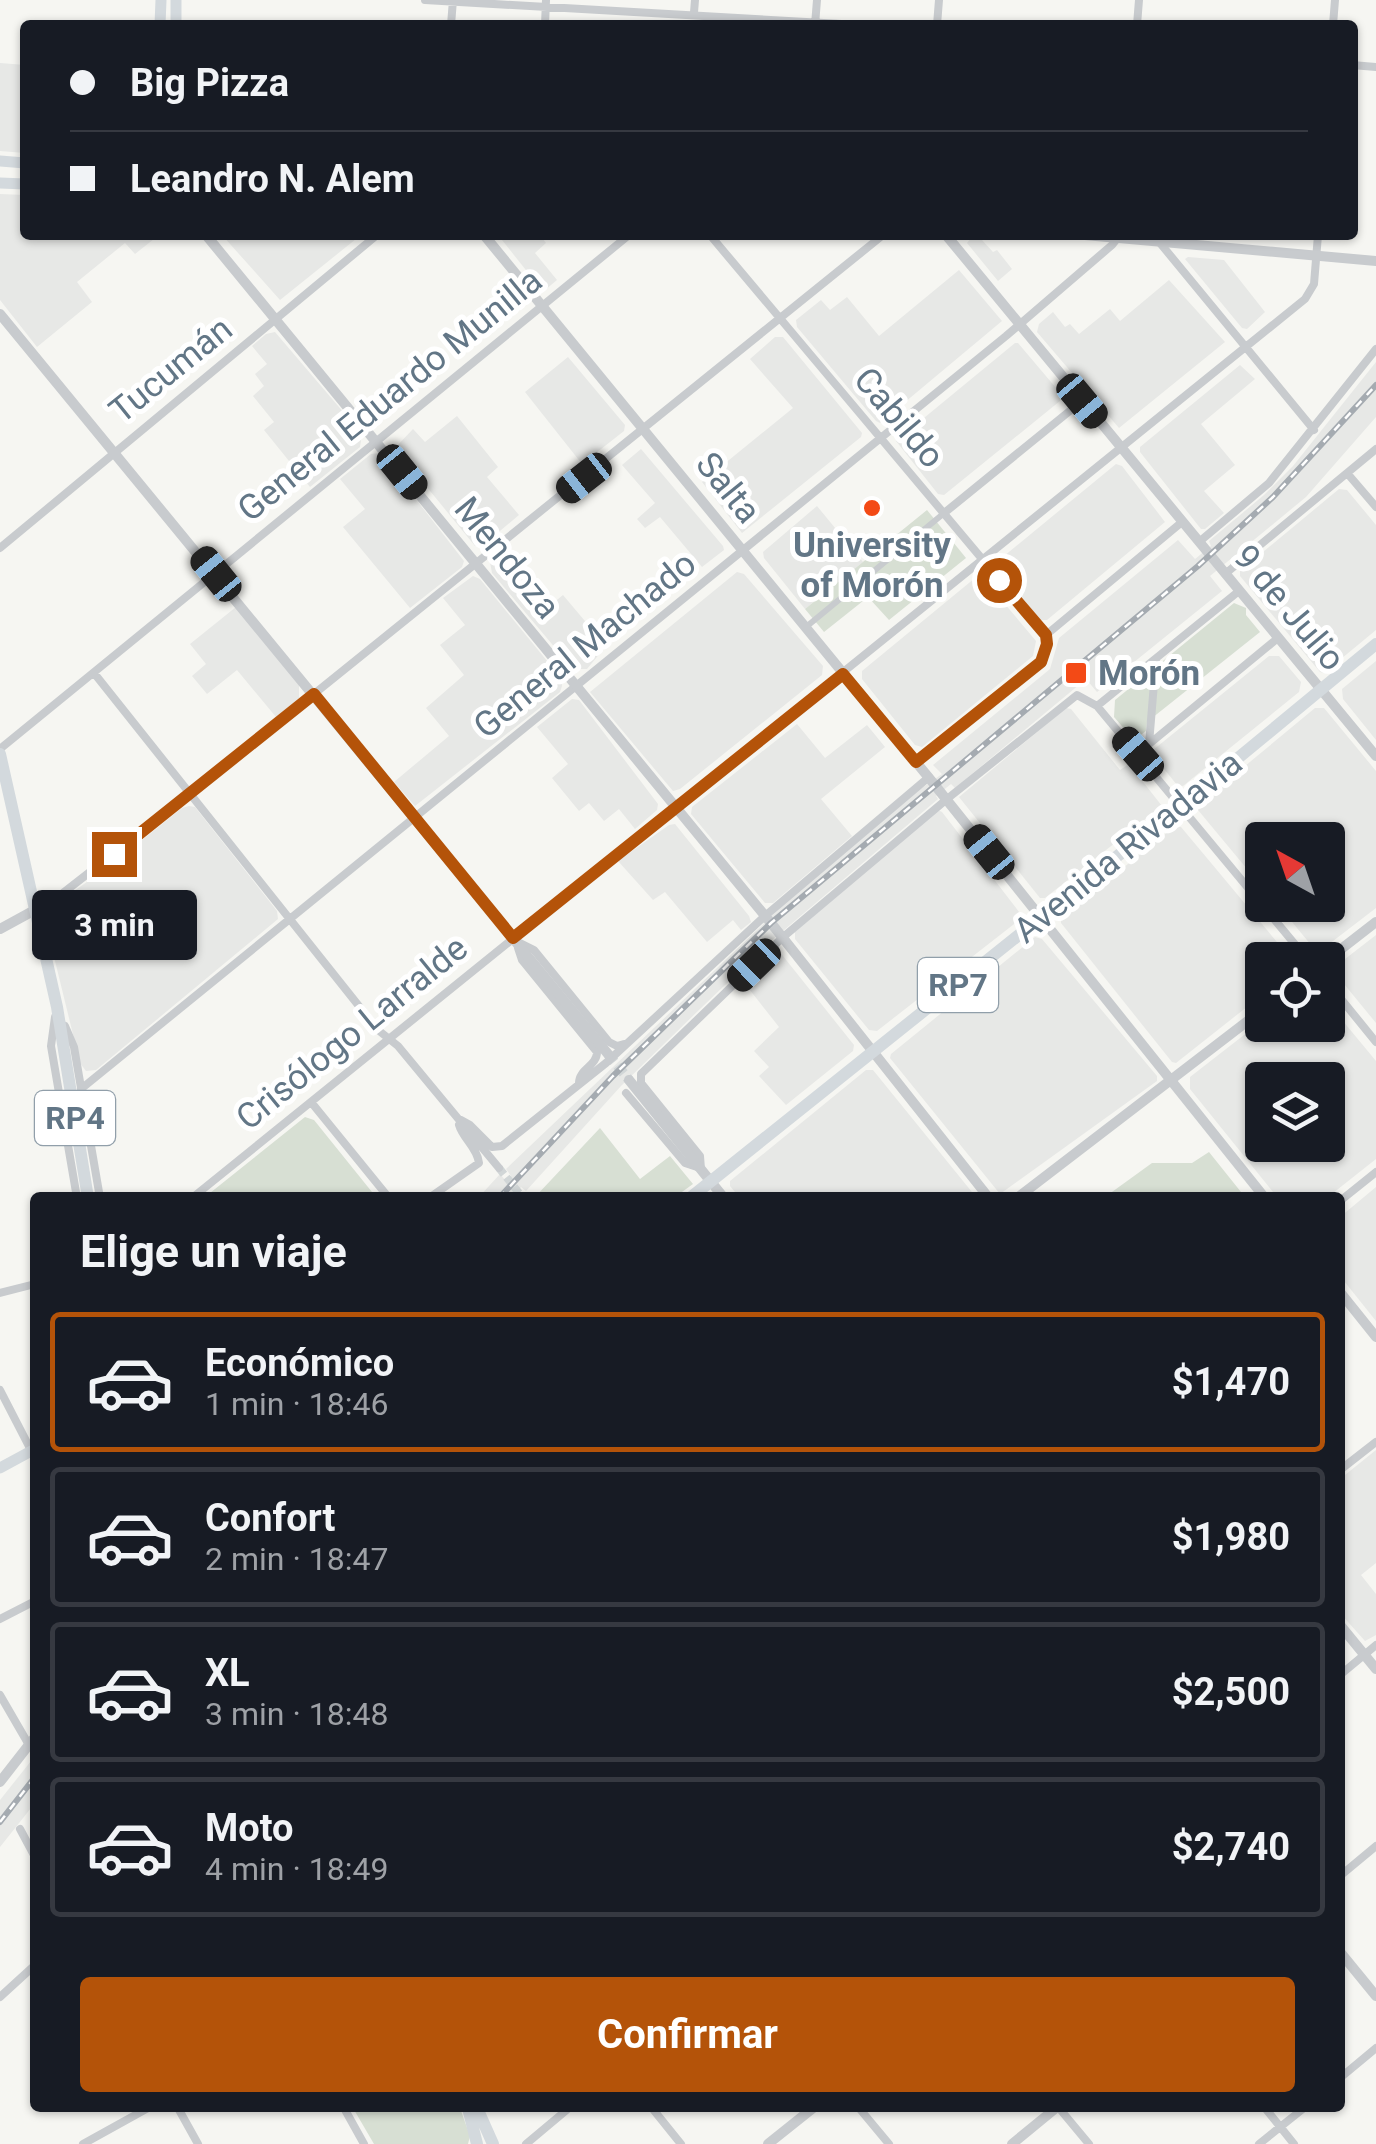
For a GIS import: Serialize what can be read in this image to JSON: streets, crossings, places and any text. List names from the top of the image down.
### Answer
{
  "streets": {
    "main road": ["Avenida Rivadavia", "RP7", "RP4"],
    "street": [
      "Tucumán",
      "General Eduardo Munilla",
      "Cabildo",
      "Salta",
      "Mendoza",
      "9 de Julio",
      "General Machado",
      "Crisólogo Larralde"
    ]
  },
  "crossings": [
    ["Tucumán", "Mendoza"],
    ["General Eduardo Munilla", "Salta"],
    ["General Eduardo Munilla", "Mendoza"],
    ["General Eduardo Munilla", "RP4"],
    ["Cabildo", "General Machado"],
    ["Cabildo", "Crisólogo Larralde"],
    ["Salta", "General Machado"],
    ["Salta", "Avenida Rivadavia"],
    ["Salta", "Crisólogo Larralde"],
    ["Mendoza", "General Machado"],
    ["Mendoza", "Avenida Rivadavia"],
    ["Mendoza", "Crisólogo Larralde"],
    ["9 de Julio", "General Machado"],
    ["9 de Julio", "Avenida Rivadavia"],
    ["9 de Julio", "Crisólogo Larralde"]
  ],
  "places": {
    "other": ["University of Morón"],
    "transit": ["Morón"]
  },
  "north": "top left",
  "page": {
    "banner": ["Big Pizza", "Leandro N. Alem"],
    "bubble": "3 min",
    "heading": "Elige un viaje",
    "list": [
      {
        "name": "Económico",
        "note": "1 min · 18:46",
        "value": "$1,470"
      },
      {
        "name": "Confort",
        "note": "2 min · 18:47",
        "value": "$1,980"
      },
      {
        "name": "XL",
        "note": "3 min · 18:48",
        "value": "$2,500"
      },
      {
        "name": "Moto",
        "note": "4 min · 18:49",
        "value": "$2,740"
      }
    ],
    "buttons": "Confirmar"
  }
}
